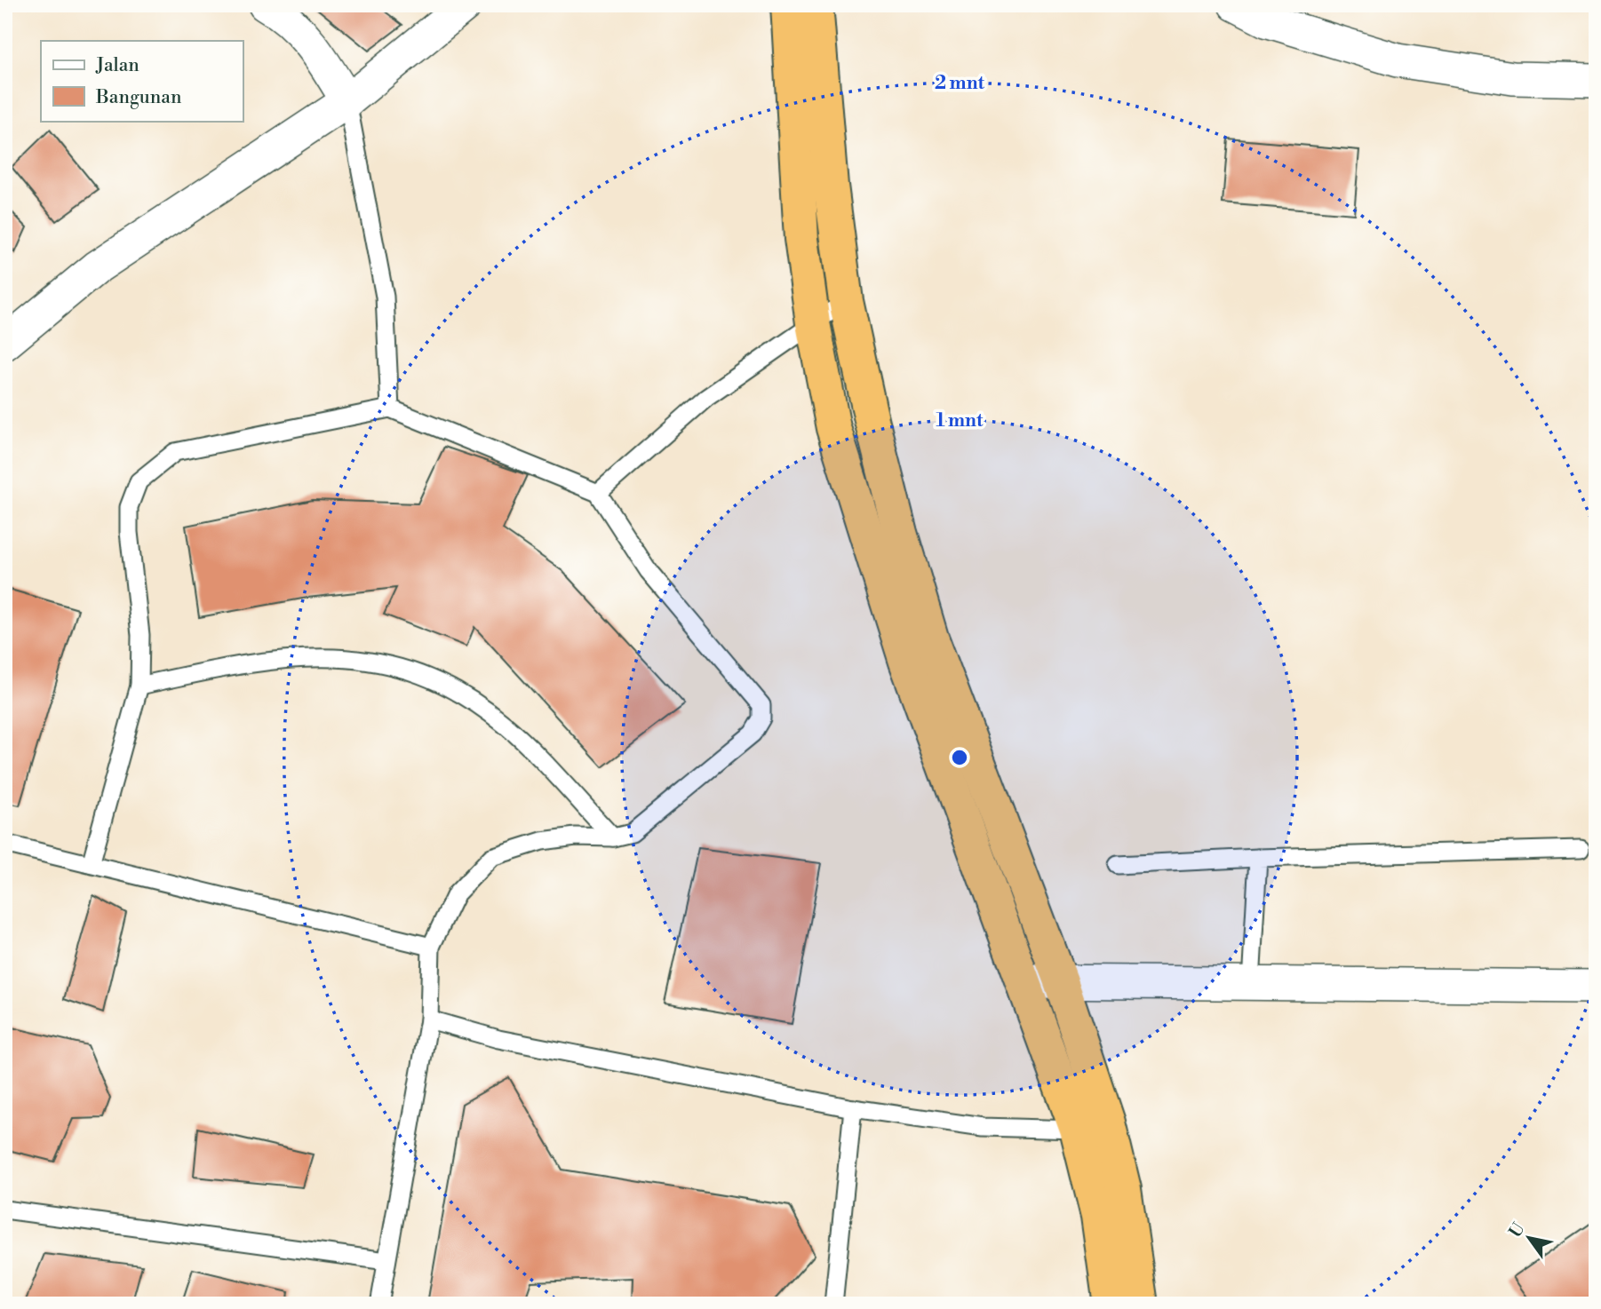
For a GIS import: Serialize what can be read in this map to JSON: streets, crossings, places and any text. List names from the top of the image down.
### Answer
{
  "legend": ["Jalan", "Bangunan"],
  "north": "top left",
  "rings": ["2 mnt", "1 mnt"]
}
